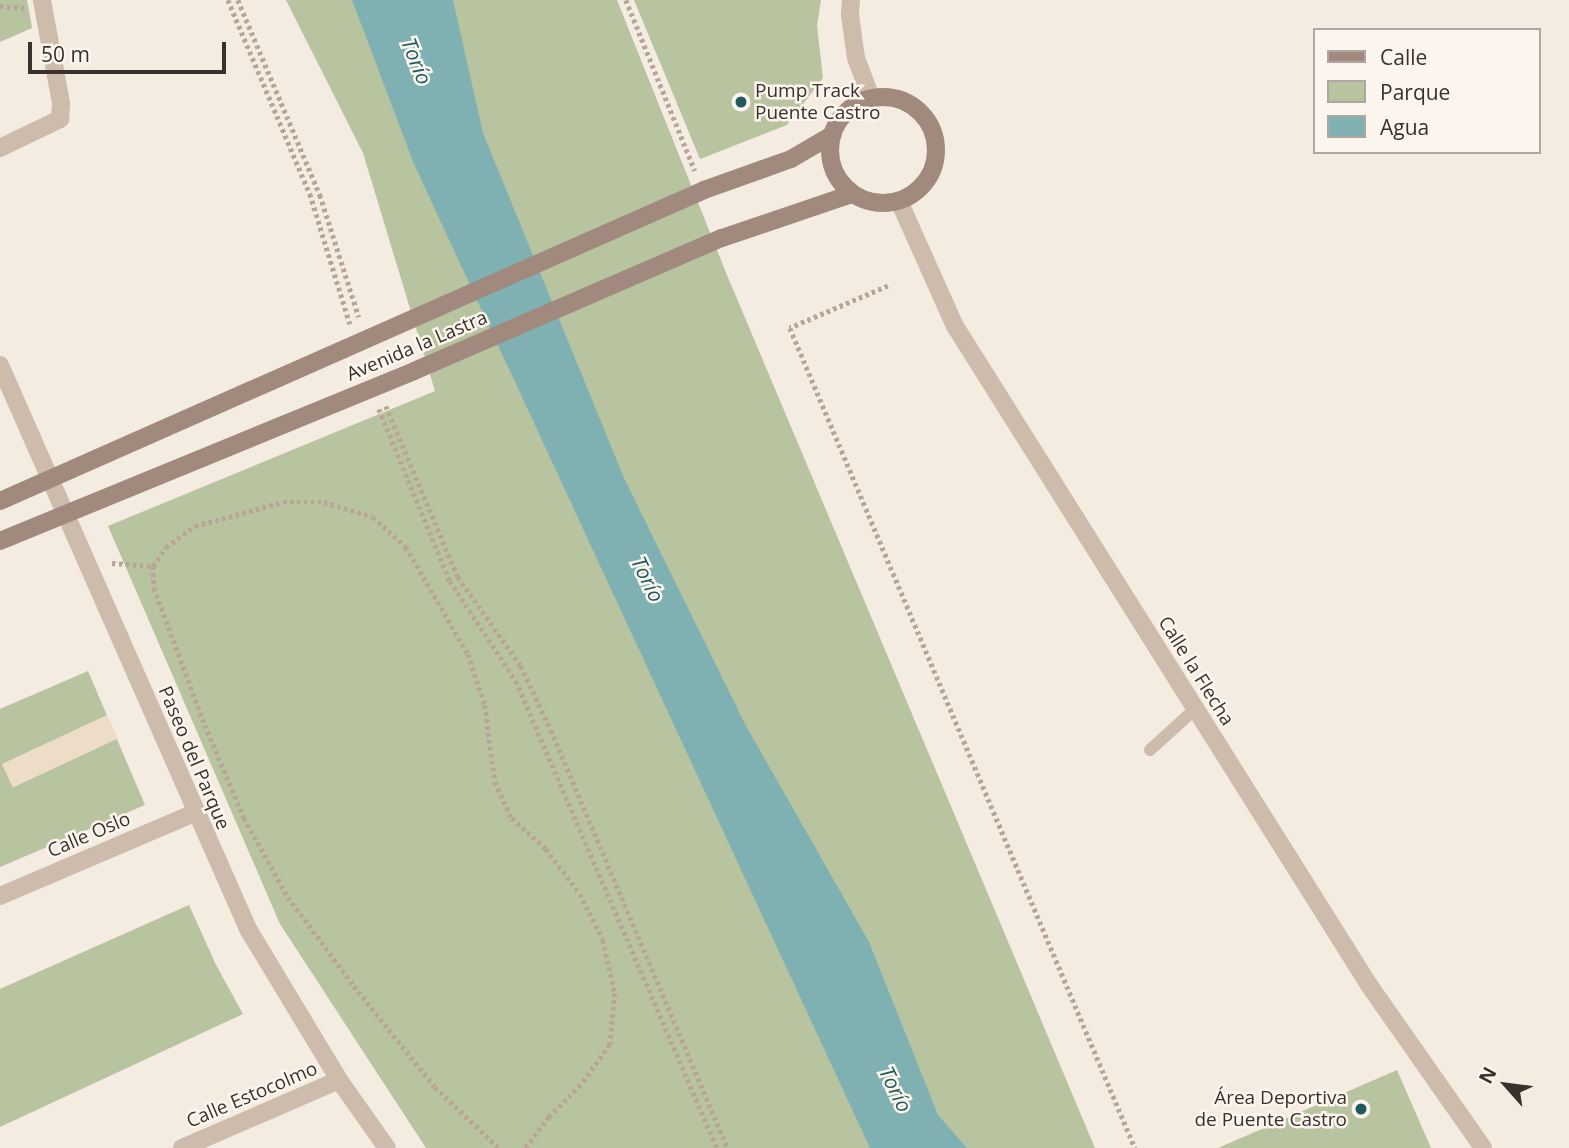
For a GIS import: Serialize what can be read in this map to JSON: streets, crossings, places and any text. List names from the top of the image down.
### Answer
{
  "streets": {
    "main road": ["Avenida la Lastra"],
    "street": [
      "Calle la Flecha",
      "Paseo del Parque",
      "Calle Oslo",
      "Calle Estocolmo"
    ]
  },
  "crossings": [
    ["Avenida la Lastra", "Calle la Flecha"],
    ["Avenida la Lastra", "Paseo del Parque"],
    ["Paseo del Parque", "Calle Oslo"],
    ["Paseo del Parque", "Calle Estocolmo"]
  ],
  "water": ["Torío"],
  "places": ["Pump Track Puente Castro", "Área Deportiva de Puente Castro"],
  "legend": ["Calle", "Parque", "Agua"],
  "scale_bar": "50 m",
  "north": "top left"
}
